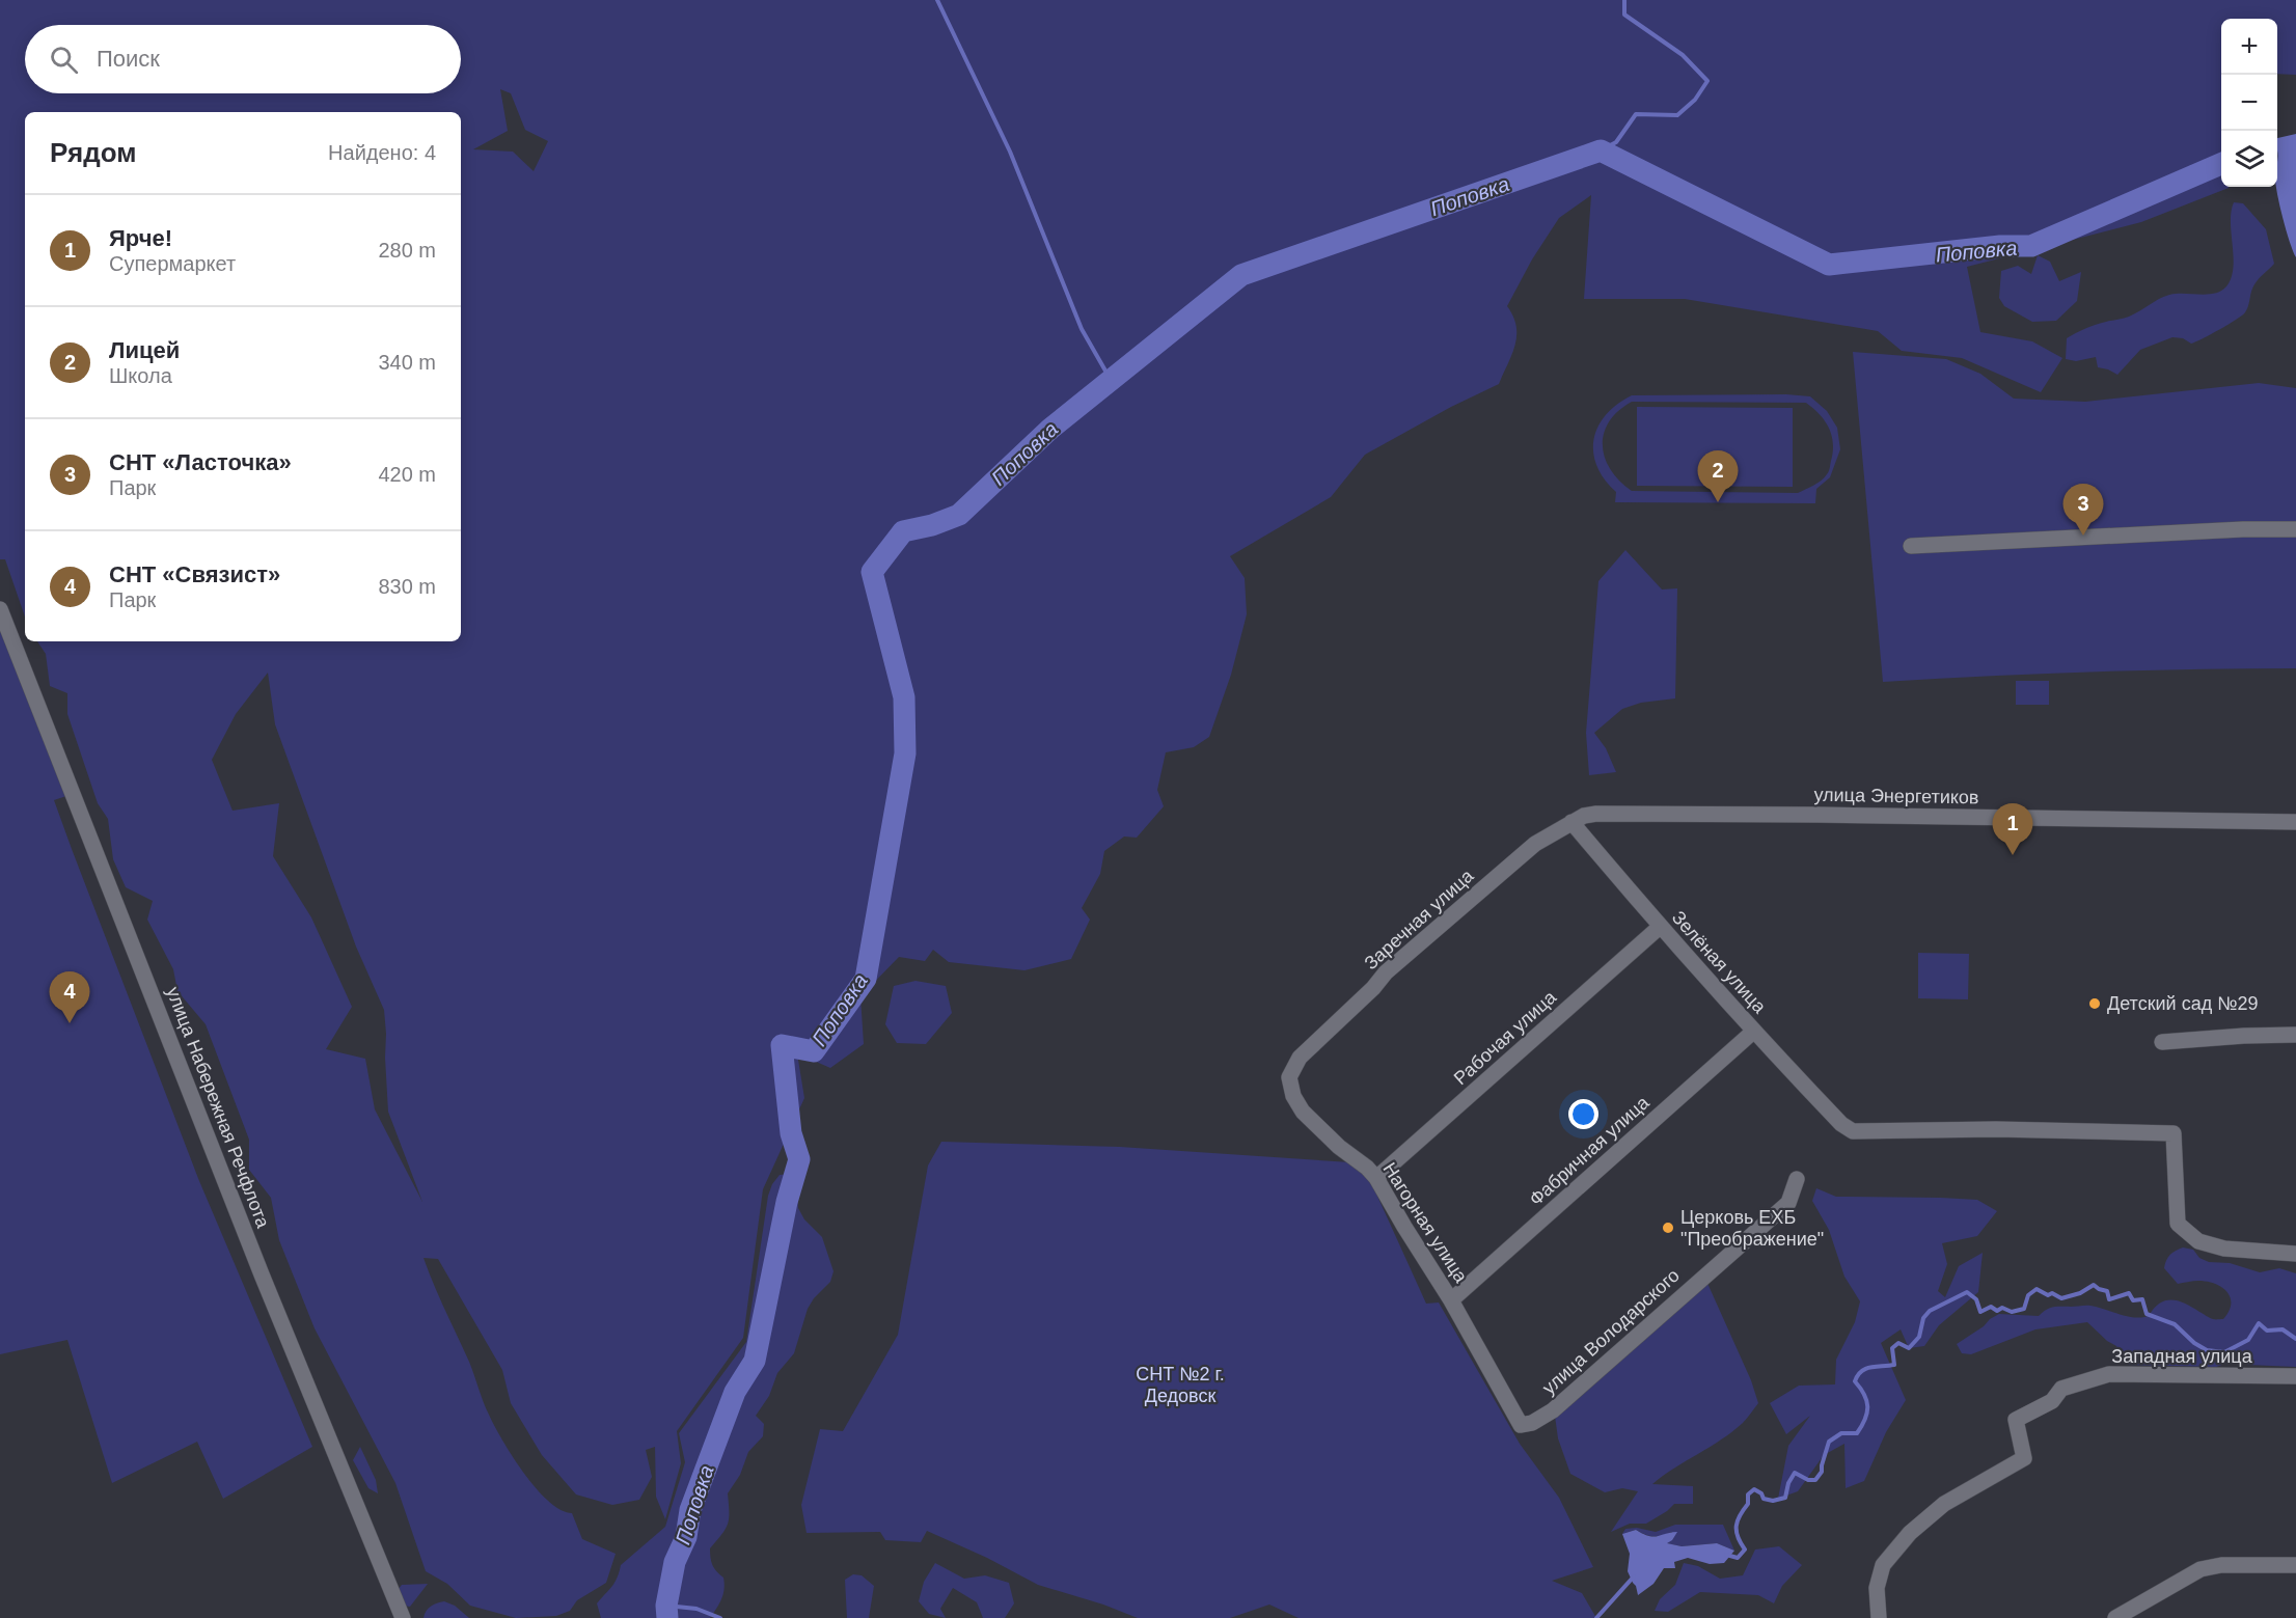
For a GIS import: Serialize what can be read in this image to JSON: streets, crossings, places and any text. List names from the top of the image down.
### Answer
{
  "streets": {
    "street": [
      "улица Энергетиков",
      "Заречная улица",
      "Зелёная улица",
      "Рабочая улица",
      "улица Набережная Речфлота",
      "Фабричная улица",
      "Нагорная улица",
      "улица Володарского",
      "Западная улица"
    ]
  },
  "crossings": [
    ["улица Энергетиков", "Заречная улица"],
    ["улица Энергетиков", "Зелёная улица"],
    ["Заречная улица", "Зелёная улица"],
    ["Заречная улица", "Нагорная улица"],
    ["Зелёная улица", "Рабочая улица"],
    ["Зелёная улица", "Фабричная улица"],
    ["Рабочая улица", "Нагорная улица"],
    ["Фабричная улица", "Нагорная улица"],
    ["Нагорная улица", "улица Володарского"]
  ],
  "water": ["Поповка"],
  "parks": ["СНТ №2 г. Дедовск"],
  "places": ["Детский сад №29", "Церковь ЕХБ \"Преображение\""],
  "page": {
    "map_buttons": ["+", "−"],
    "search": "Поиск",
    "heading": ["Рядом", "Найдено: 4"],
    "list": [
      {
        "mark": "1",
        "name": "Ярче!",
        "note": "Супермаркет",
        "value": "280 m"
      },
      {
        "mark": "2",
        "name": "Лицей",
        "note": "Школа",
        "value": "340 m"
      },
      {
        "mark": "3",
        "name": "СНТ «Ласточка»",
        "note": "Парк",
        "value": "420 m"
      },
      {
        "mark": "4",
        "name": "СНТ «Связист»",
        "note": "Парк",
        "value": "830 m"
      }
    ],
    "pins": [
      "2",
      "3",
      "1",
      "4"
    ]
  }
}
